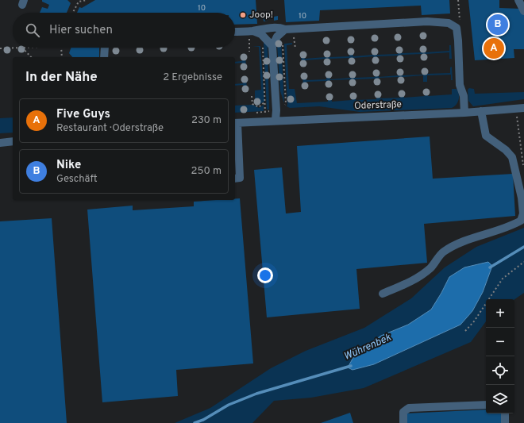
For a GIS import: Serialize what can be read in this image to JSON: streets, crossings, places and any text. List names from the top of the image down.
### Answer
{
  "streets": {
    "street": ["Oderstraße"]
  },
  "water": ["Wührenbek"],
  "places": ["Joop!"],
  "house_numbers": ["10", "10"],
  "page": {
    "pins": ["B", "A"],
    "search": "Hier suchen",
    "heading": ["In der Nähe", "2 Ergebnisse"],
    "list": [
      {
        "mark": "A",
        "name": "Five Guys",
        "note": "Restaurant · Oderstraße",
        "value": "230 m"
      },
      {
        "mark": "B",
        "name": "Nike",
        "note": "Geschäft",
        "value": "250 m"
      }
    ],
    "map_buttons": ["+", "−"]
  }
}
